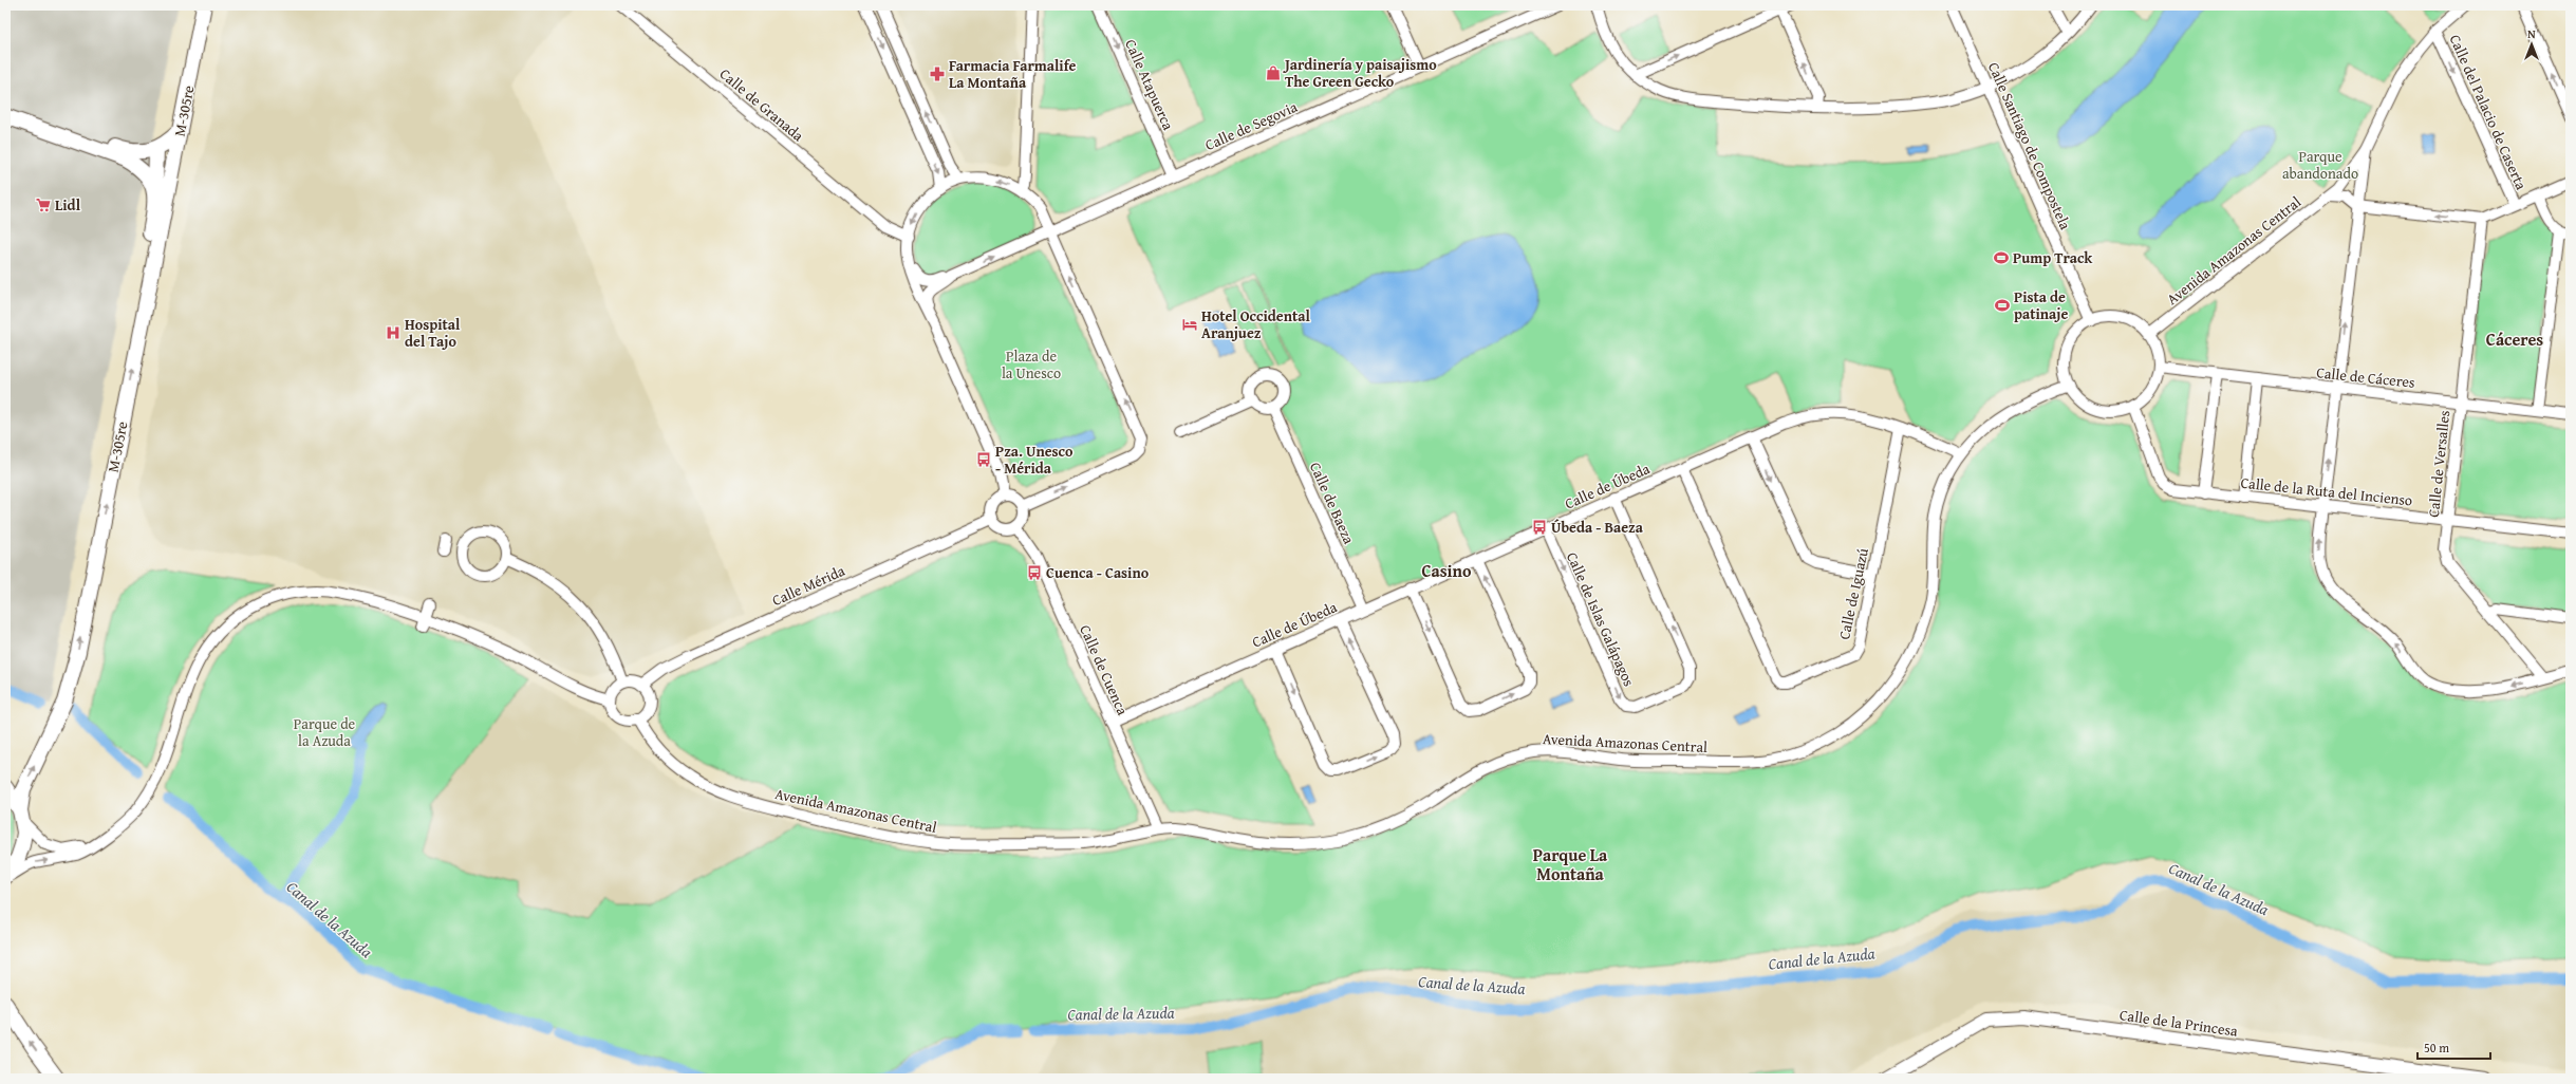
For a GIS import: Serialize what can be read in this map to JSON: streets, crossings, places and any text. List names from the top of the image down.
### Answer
{
  "streets": {
    "main road": ["M-305re"],
    "street": [
      "Calle Atapuerca",
      "Calle de Granada",
      "Calle del Palacio de Caserta",
      "Calle de Segovia",
      "Calle Santiago de Compostela",
      "Avenida Amazonas Central",
      "Calle de Cáceres",
      "Calle de Versalles",
      "Calle de Úbeda",
      "Calle de la Ruta del Incienso",
      "Calle de Baeza",
      "Calle Mérida",
      "Calle de Iguazú",
      "Calle de Islas Galápagos",
      "Calle de Cuenca",
      "Calle de la Princesa"
    ]
  },
  "crossings": [
    ["Calle Atapuerca", "Calle de Segovia"],
    ["Calle del Palacio de Caserta", "Avenida Amazonas Central"],
    ["Calle Santiago de Compostela", "Avenida Amazonas Central"],
    ["Calle Santiago de Compostela", "Calle de Cáceres"],
    ["Calle Santiago de Compostela", "Calle de la Ruta del Incienso"],
    ["Avenida Amazonas Central", "Calle de Cáceres"],
    ["Avenida Amazonas Central", "Calle de Úbeda"],
    ["Avenida Amazonas Central", "Calle de la Ruta del Incienso"],
    ["Avenida Amazonas Central", "Calle Mérida"],
    ["Avenida Amazonas Central", "Calle de Cuenca"],
    ["Calle de Cáceres", "Calle de Versalles"],
    ["Calle de Cáceres", "Calle de la Ruta del Incienso"],
    ["Calle de Versalles", "Calle de la Ruta del Incienso"],
    ["Calle de Úbeda", "Calle de Baeza"],
    ["Calle de Úbeda", "Calle de Iguazú"],
    ["Calle de Úbeda", "Calle de Islas Galápagos"],
    ["Calle de Úbeda", "Calle de Cuenca"],
    ["Calle Mérida", "Calle de Cuenca"]
  ],
  "one_way": ["Calle Atapuerca", "M-305re"],
  "districts": ["Cáceres", "Casino", "Parque La Montaña"],
  "water": ["Canal de la Azuda"],
  "parks": ["Parque abandonado", "Plaza de la Unesco", "Parque de la Azuda"],
  "places": {
    "shop": ["Jardinería y paisajismo The Green Gecko"],
    "pharmacy": ["Farmacia Farmalife La Montaña"],
    "supermarket": ["Lidl"],
    "sports": ["Pump Track", "Pista de patinaje"],
    "hotel": ["Hotel Occidental Aranjuez"],
    "hospital": ["Hospital del Tajo"],
    "bus stop": ["Pza. Unesco - Mérida", "Úbeda - Baeza", "Cuenca - Casino"]
  },
  "scale_bar": "50 m",
  "north": "top"
}
